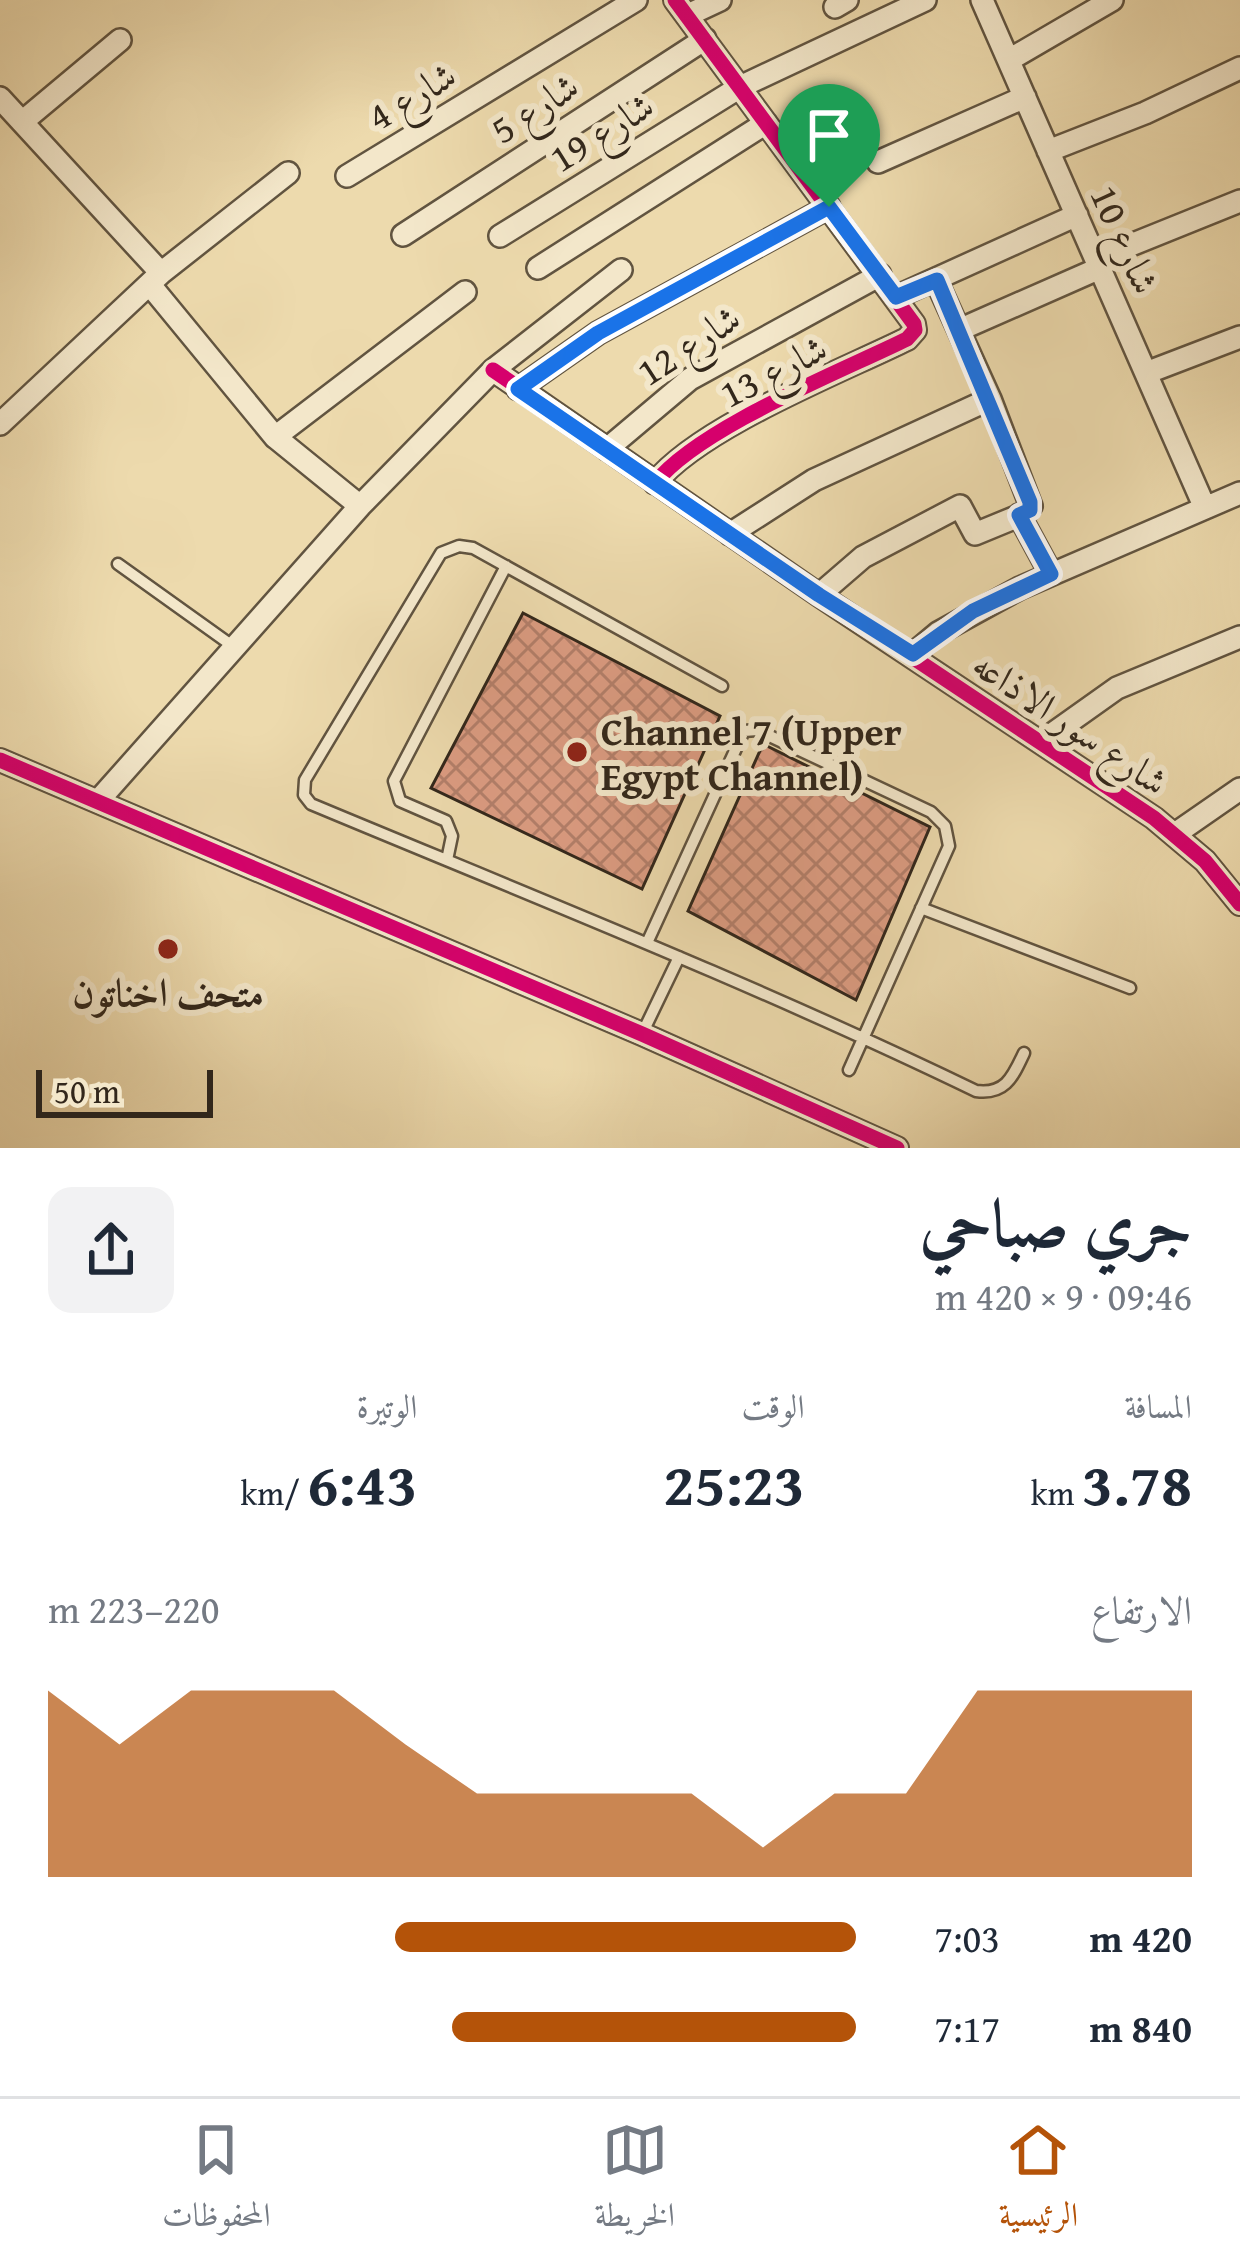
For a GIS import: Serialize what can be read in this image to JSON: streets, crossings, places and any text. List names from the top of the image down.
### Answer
{
  "streets": {
    "street": [
      "شارع 4",
      "شارع 5",
      "شارع 19",
      "شارع 10",
      "شارع 12",
      "شارع 13",
      "شارع سور الاذاعه"
    ]
  },
  "crossings": [
    ["شارع 12", "شارع سور الاذاعه"],
    ["شارع 13", "شارع سور الاذاعه"]
  ],
  "places": ["Channel 7 (Upper Egypt Channel)", "متحف اخناتون"],
  "scale_bar": "50 m",
  "page": {
    "scale": "50 m",
    "heading": ["جري صباحي", "09:46 · 9 × 420 m"],
    "stats": [
      ["المسافة", "3.78 km"],
      ["الوقت", "25:23"],
      ["الوتيرة", "6:43 /km"]
    ],
    "chart": ["الارتفاع", "220–223 m"],
    "list": [
      {
        "name": "420 m",
        "note": "7:03"
      },
      {
        "name": "840 m",
        "note": "7:17"
      }
    ],
    "tabs": ["الرئيسية", "الخريطة", "المحفوظات"]
  }
}
